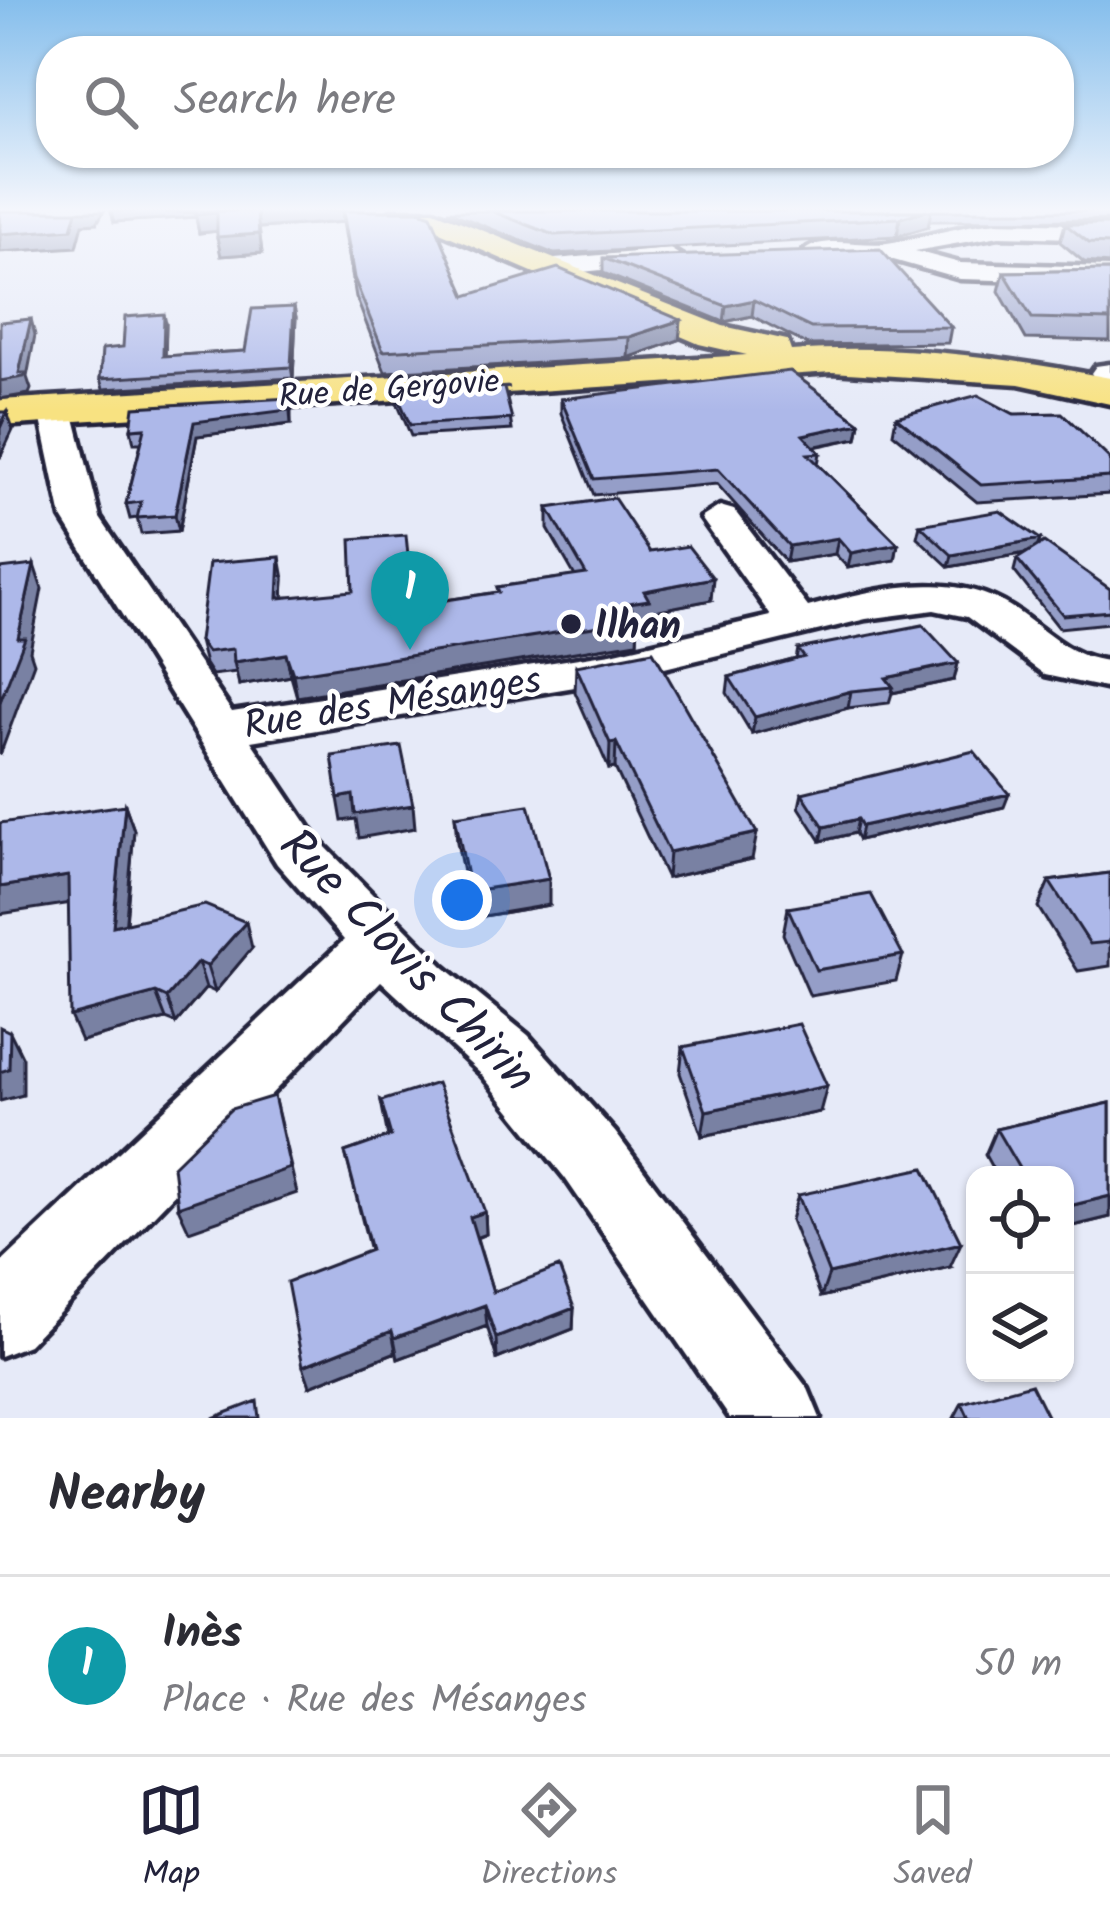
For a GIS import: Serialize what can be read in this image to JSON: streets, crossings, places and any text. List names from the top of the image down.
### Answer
{
  "streets": {
    "main road": ["Rue de Gergovie"],
    "street": ["Rue des Mésanges", "Rue Clovis Chirin"]
  },
  "crossings": [
    ["Rue de Gergovie", "Rue Clovis Chirin"],
    ["Rue des Mésanges", "Rue Clovis Chirin"]
  ],
  "places": ["Ilhan"],
  "page": {
    "search": "Search here",
    "pins": "1",
    "heading": "Nearby",
    "list": [
      {
        "mark": "1",
        "name": "Inès",
        "note": "Place · Rue des Mésanges",
        "value": "50 m"
      }
    ],
    "nav": ["Map", "Directions", "Saved"]
  }
}
